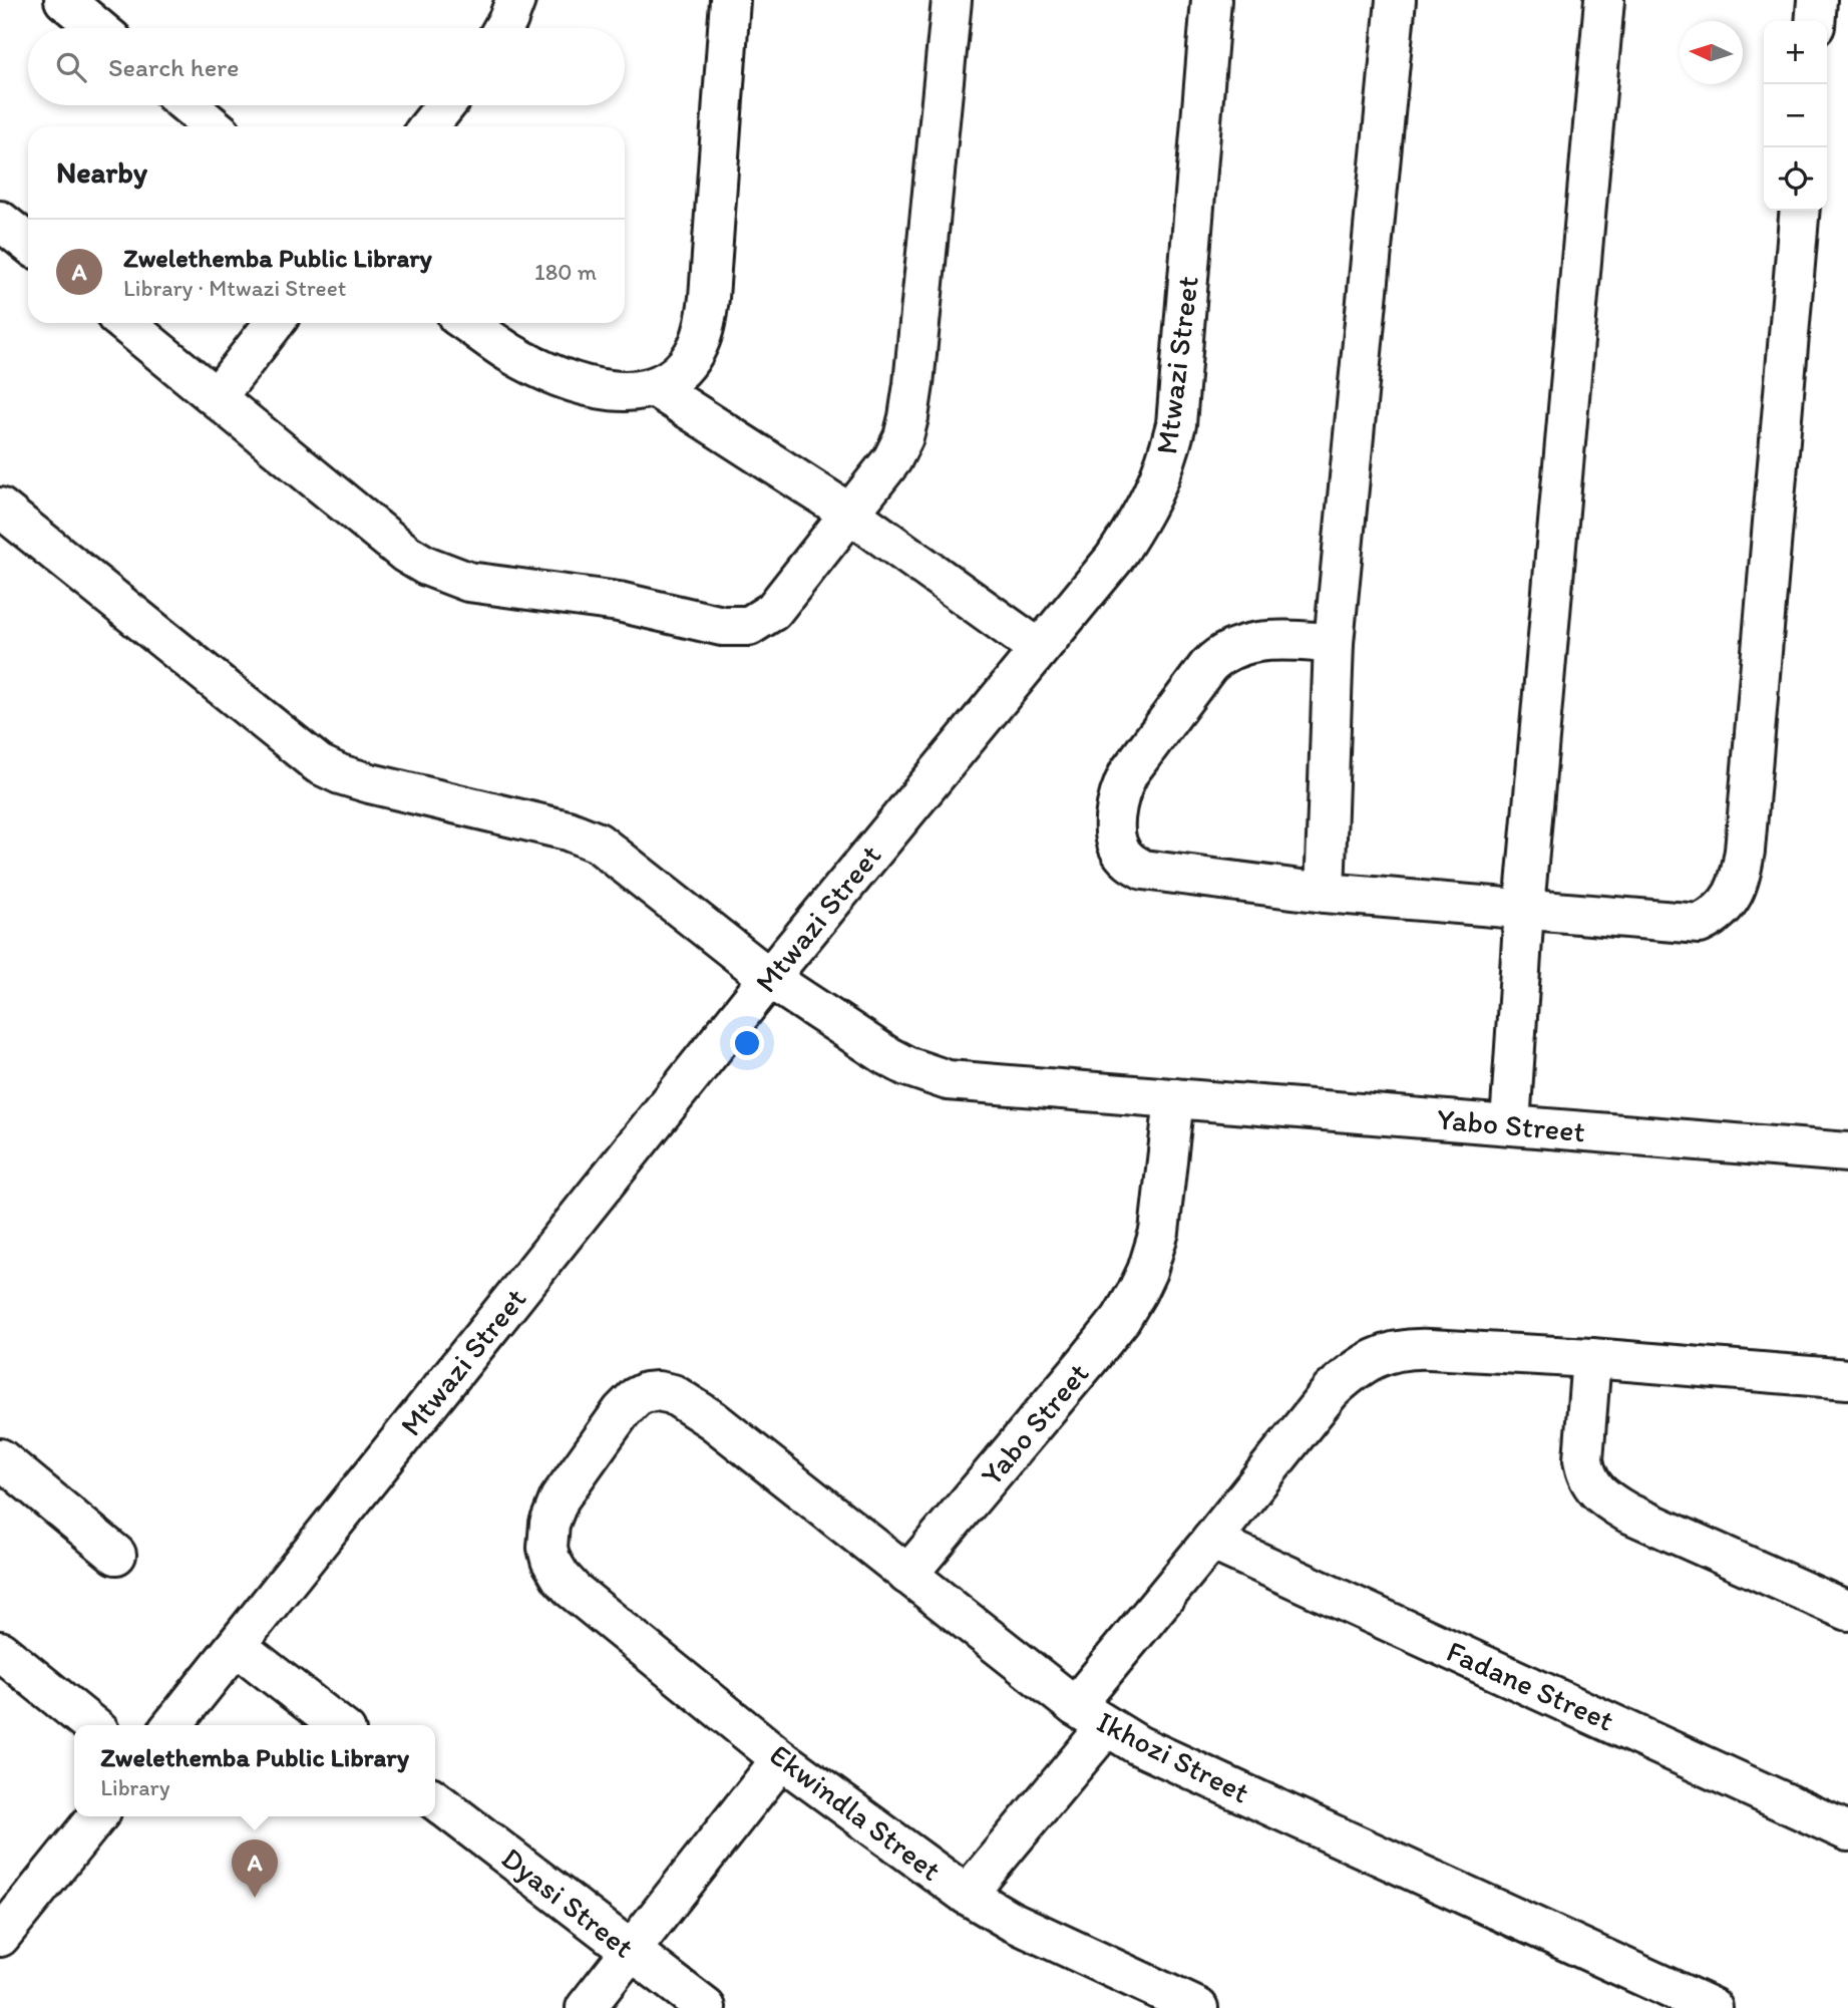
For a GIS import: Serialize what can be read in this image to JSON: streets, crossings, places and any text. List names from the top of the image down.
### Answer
{
  "streets": {
    "street": [
      "Mtwazi Street",
      "Yabo Street",
      "Fadane Street",
      "Ikhozi Street",
      "Ekwindla Street",
      "Dyasi Street"
    ]
  },
  "crossings": [
    ["Mtwazi Street", "Yabo Street"],
    ["Yabo Street", "Ikhozi Street"],
    ["Ikhozi Street", "Ekwindla Street"]
  ],
  "north": "left",
  "page": {
    "map_buttons": ["+", "−"],
    "search": "Search here",
    "heading": "Nearby",
    "list": [
      {
        "mark": "A",
        "name": "Zwelethemba Public Library",
        "note": "Library · Mtwazi Street",
        "value": "180 m"
      }
    ],
    "popup": ["Zwelethemba Public Library", "Library"],
    "pins": "A"
  }
}
